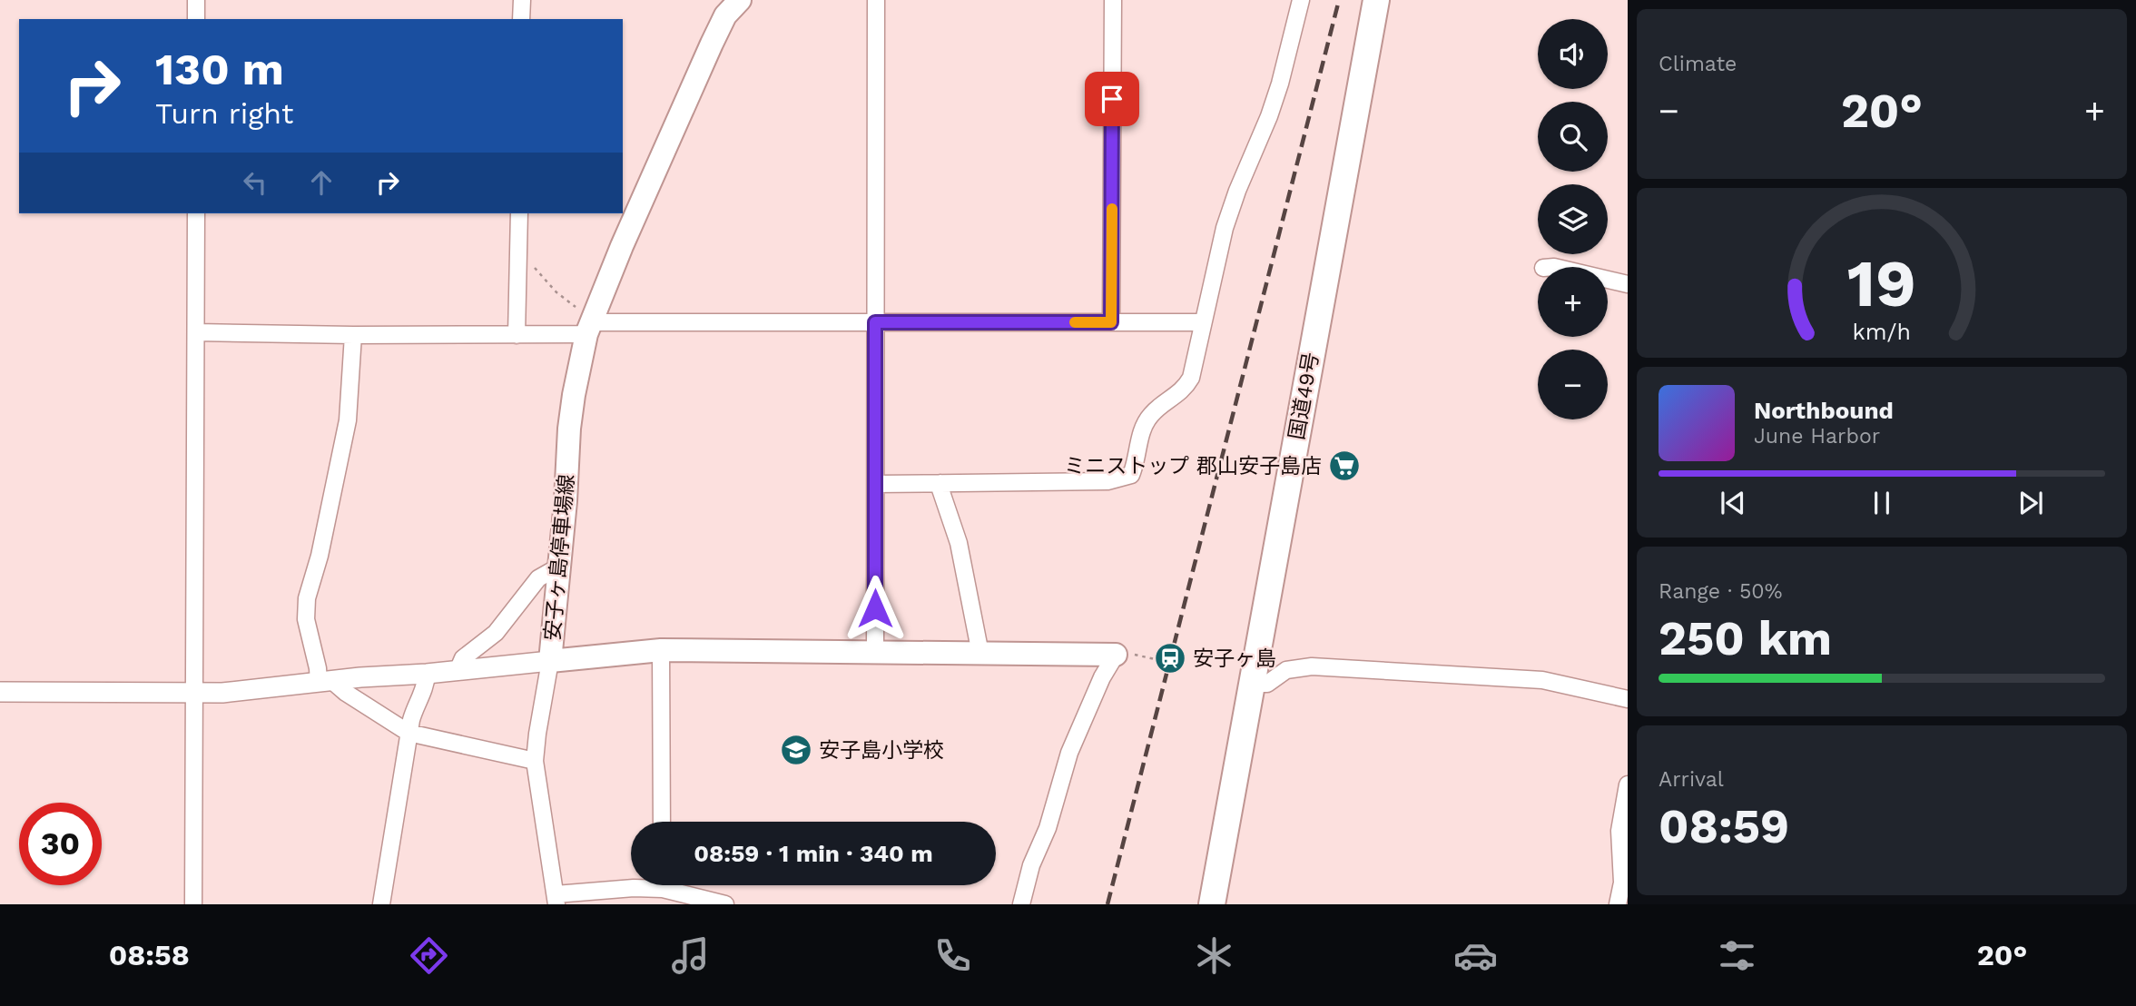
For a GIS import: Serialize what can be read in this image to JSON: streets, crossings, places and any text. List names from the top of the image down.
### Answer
{
  "streets": {
    "highway": ["国道49号"],
    "main road": ["安子ヶ島停車場線"]
  },
  "places": {
    "supermarket": ["ミニストップ 郡山安子島店"],
    "station": ["安子ヶ島"],
    "school or university": ["安子島小学校"]
  },
  "page": {
    "tile": [
      "Climate",
      ["Range · 50%", "250 km"],
      ["Arrival", "08:59"]
    ],
    "map_buttons": ["+", "−"],
    "turn": ["130 m", "Turn right"],
    "heat": ["−", "20°", "+"],
    "song": ["Northbound", "June Harbor"],
    "limit": "30",
    "trip": "08:59 · 1 min · 340 m",
    "tabs": ["08:58", "20°"],
    "gauge": ["19", "km/h"]
  }
}
